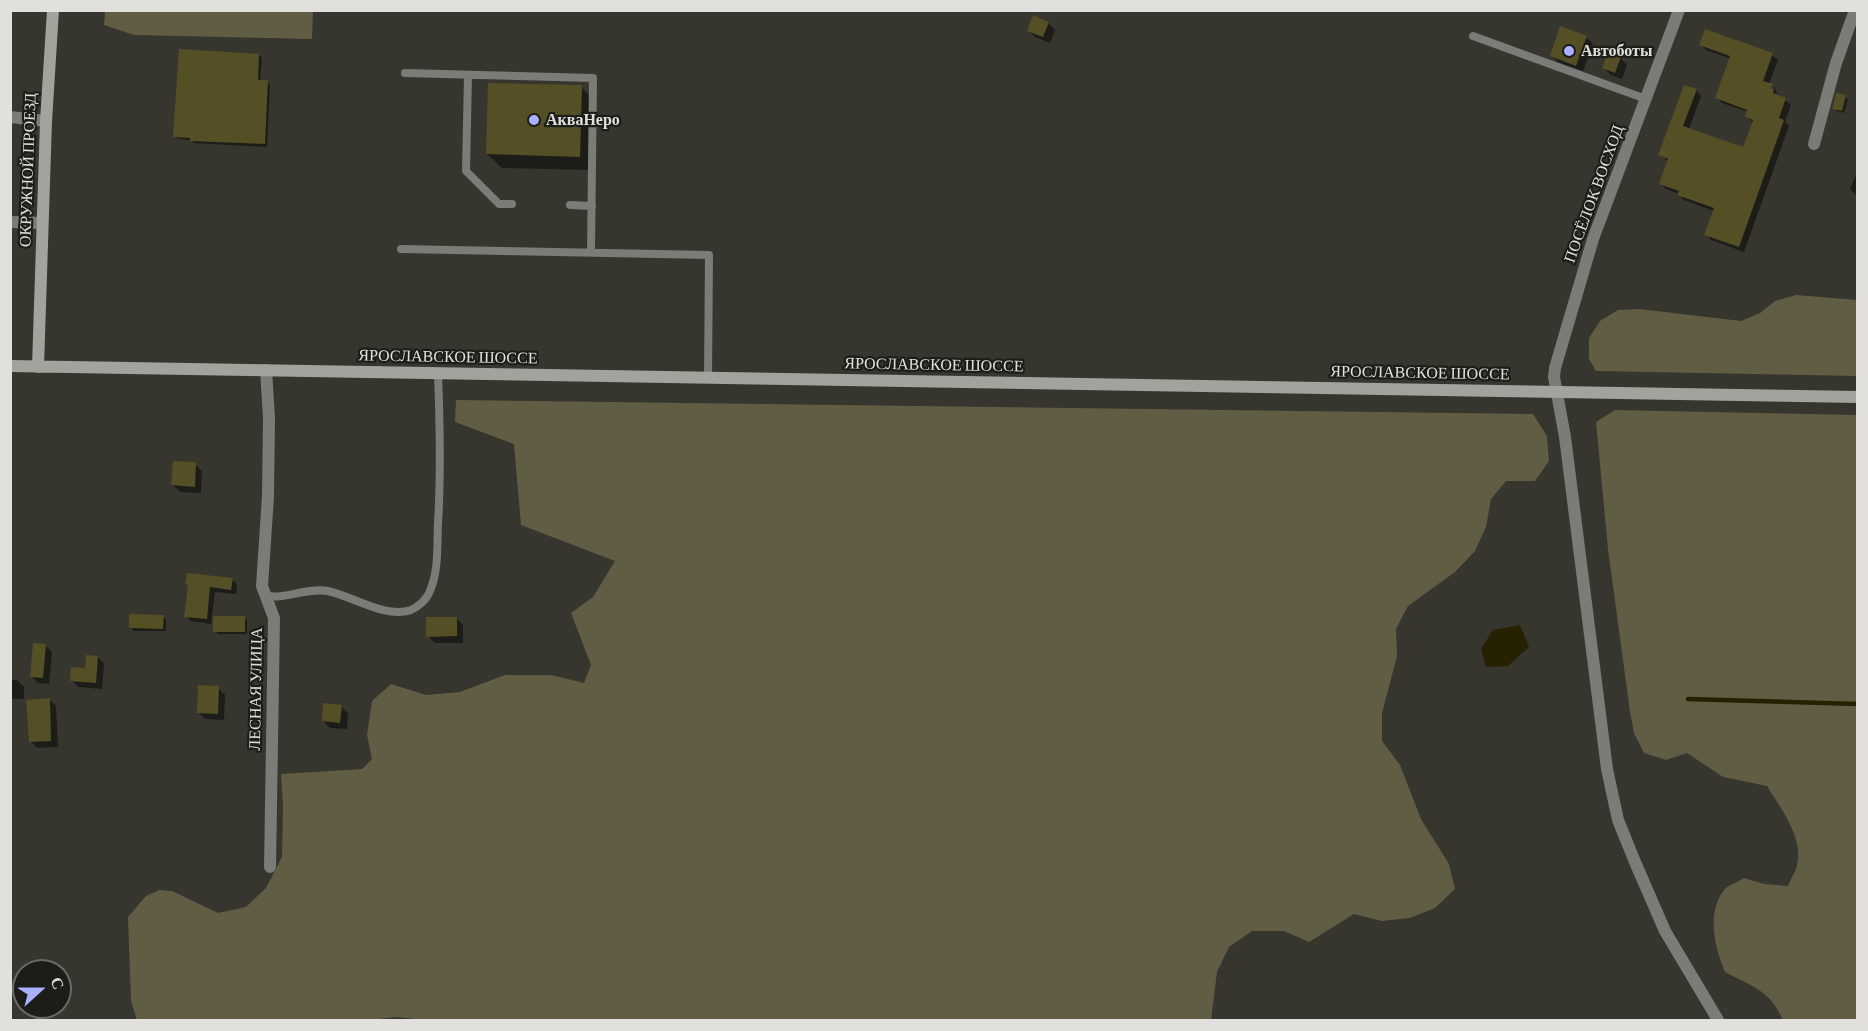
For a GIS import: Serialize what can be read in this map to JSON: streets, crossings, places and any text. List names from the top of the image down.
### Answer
{
  "streets": {
    "main road": ["ОКРУЖНОЙ ПРОЕЗД", "ЯРОСЛАВСКОЕ ШОССЕ"],
    "street": ["ПОСЁЛОК ВОСХОД", "ЛЕСНАЯ УЛИЦА"]
  },
  "crossings": [
    ["ОКРУЖНОЙ ПРОЕЗД", "ЯРОСЛАВСКОЕ ШОССЕ"],
    ["ПОСЁЛОК ВОСХОД", "ЯРОСЛАВСКОЕ ШОССЕ"],
    ["ЯРОСЛАВСКОЕ ШОССЕ", "ЛЕСНАЯ УЛИЦА"]
  ],
  "places": ["Автоботы", "АкваНеро"],
  "north": "right"
}
